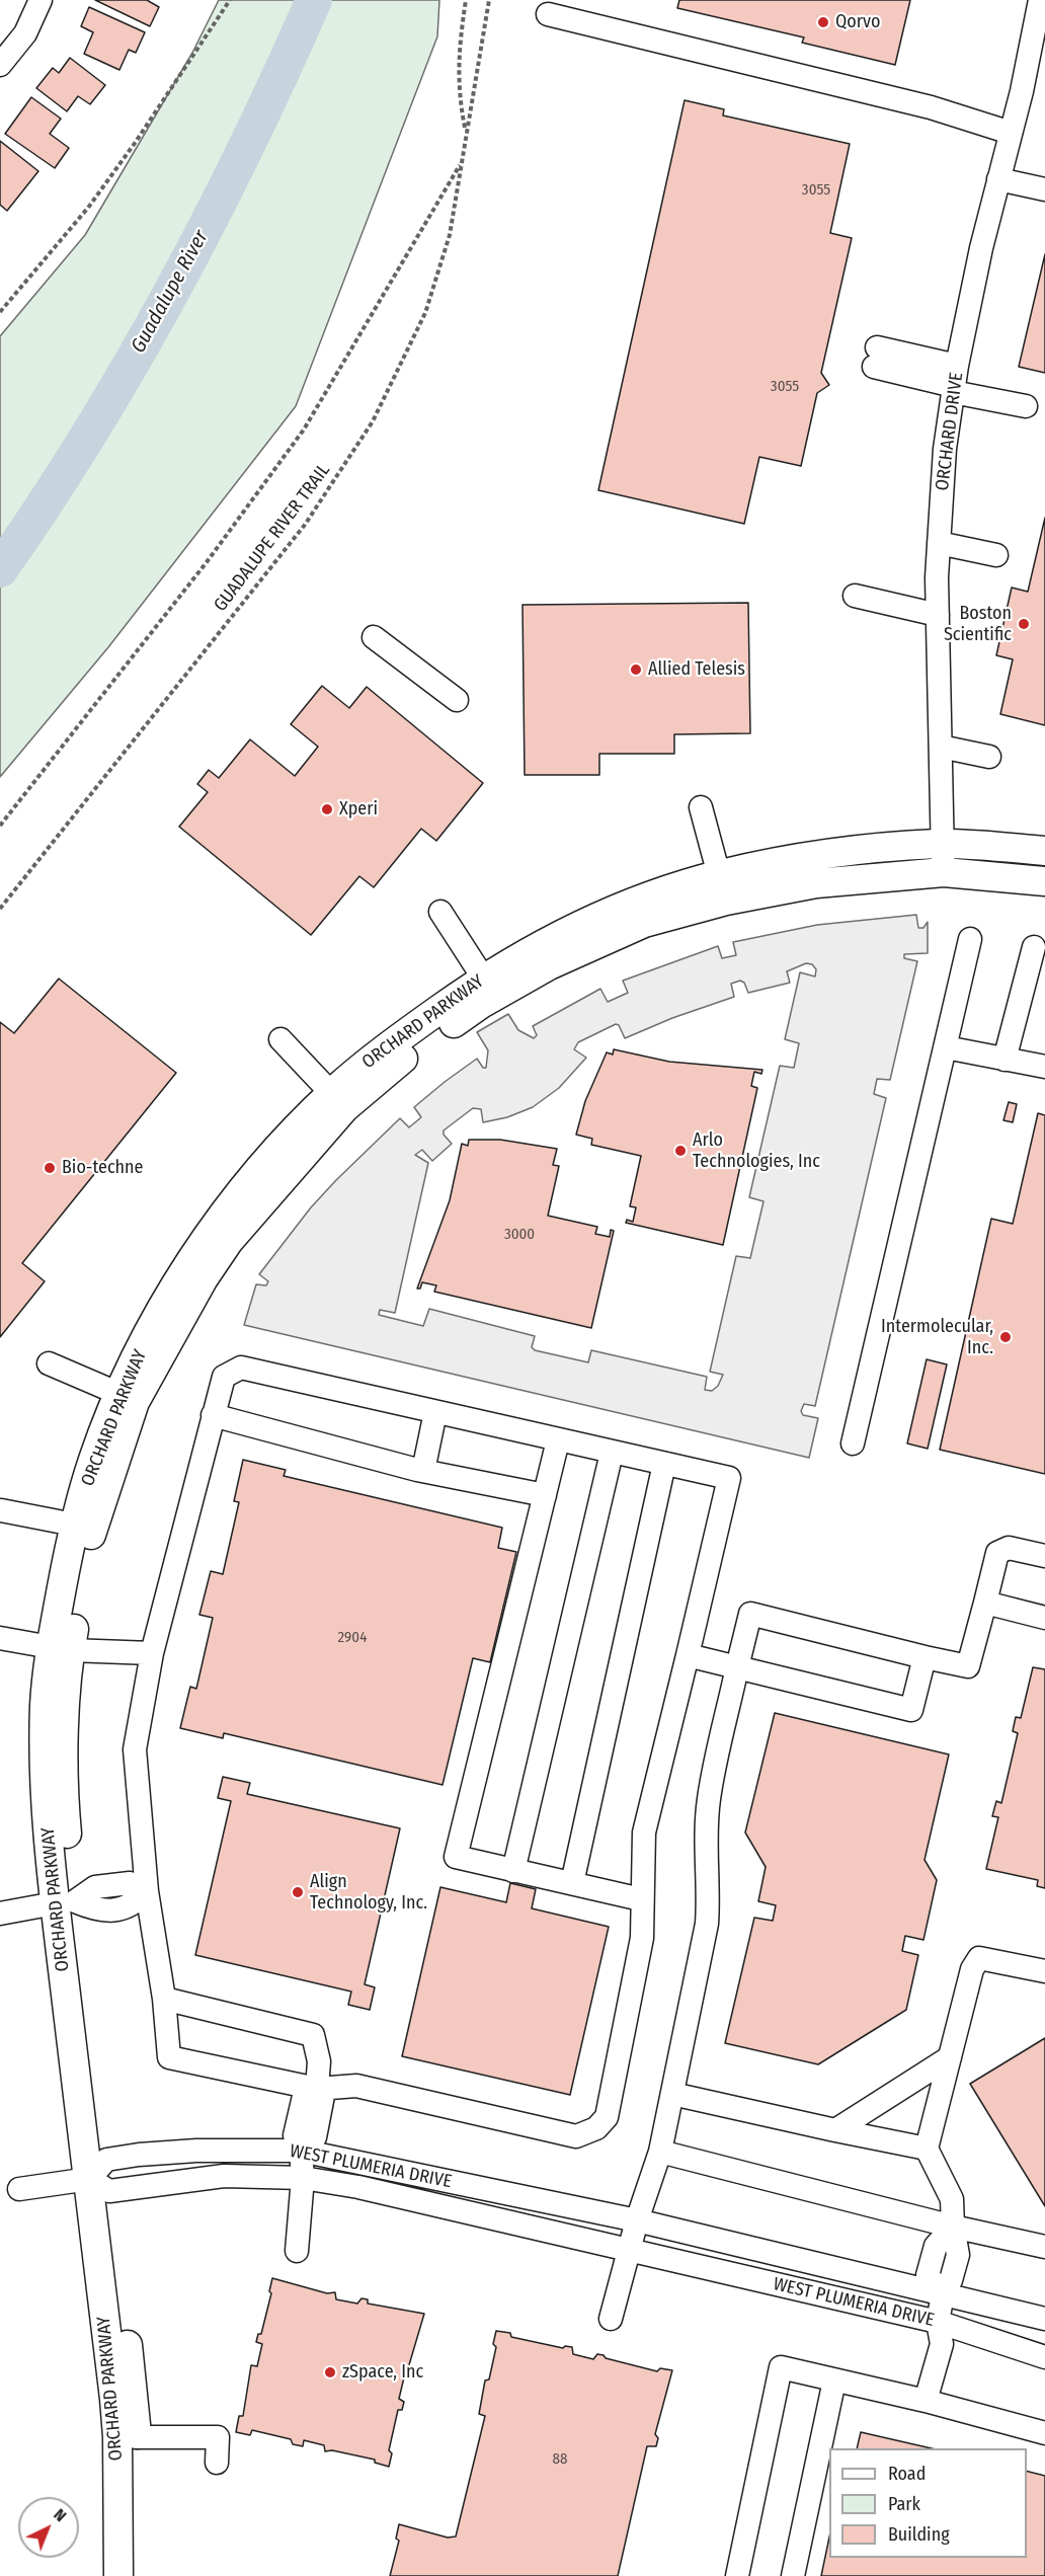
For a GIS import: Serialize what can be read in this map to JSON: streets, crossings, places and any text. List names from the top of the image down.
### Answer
{
  "streets": {
    "main road": ["ORCHARD PARKWAY"],
    "street": ["ORCHARD DRIVE", "WEST PLUMERIA DRIVE"],
    "path": ["GUADALUPE RIVER TRAIL"]
  },
  "crossings": [
    ["ORCHARD DRIVE", "ORCHARD PARKWAY"],
    ["ORCHARD PARKWAY", "WEST PLUMERIA DRIVE"]
  ],
  "water": ["Guadalupe River"],
  "places": [
    "Qorvo",
    "Boston Scientific",
    "Allied Telesis",
    "Xperi",
    "Arlo Technologies, Inc",
    "Bio-techne",
    "Intermolecular, Inc.",
    "Align Technology, Inc.",
    "zSpace, Inc"
  ],
  "house_numbers": [
    "3055",
    "3055",
    "3000",
    "2904",
    "88"
  ],
  "legend": ["Road", "Park", "Building"],
  "north": "top right"
}
